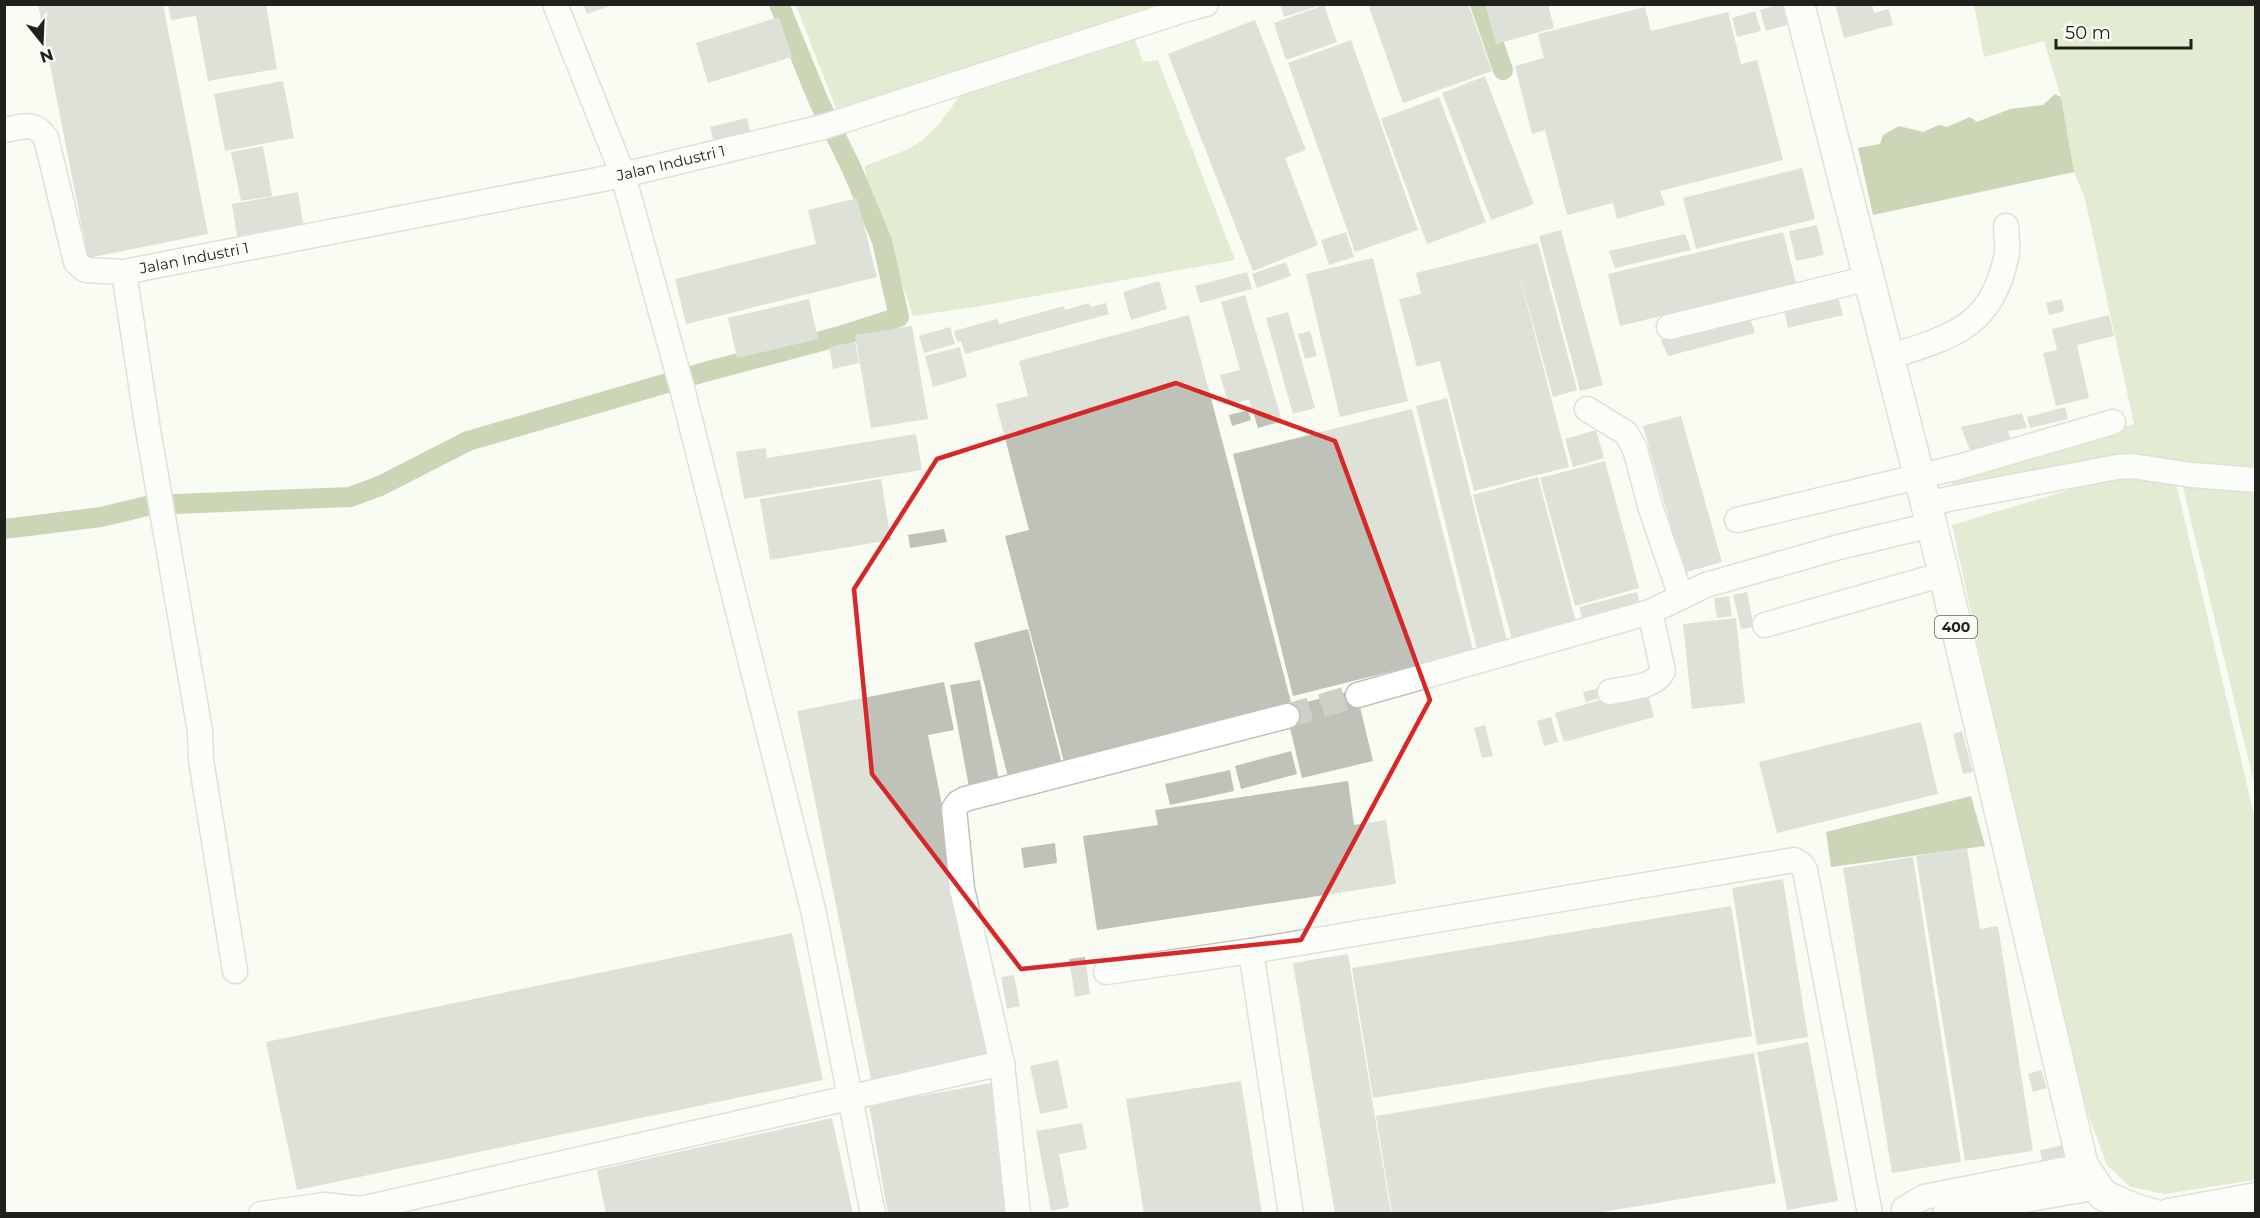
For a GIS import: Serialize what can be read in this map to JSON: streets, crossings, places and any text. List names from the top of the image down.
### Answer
{
  "streets": {
    "main road": ["400"],
    "street": ["Jalan Industri 1"]
  },
  "scale_bar": "50 m",
  "north": "bottom"
}
